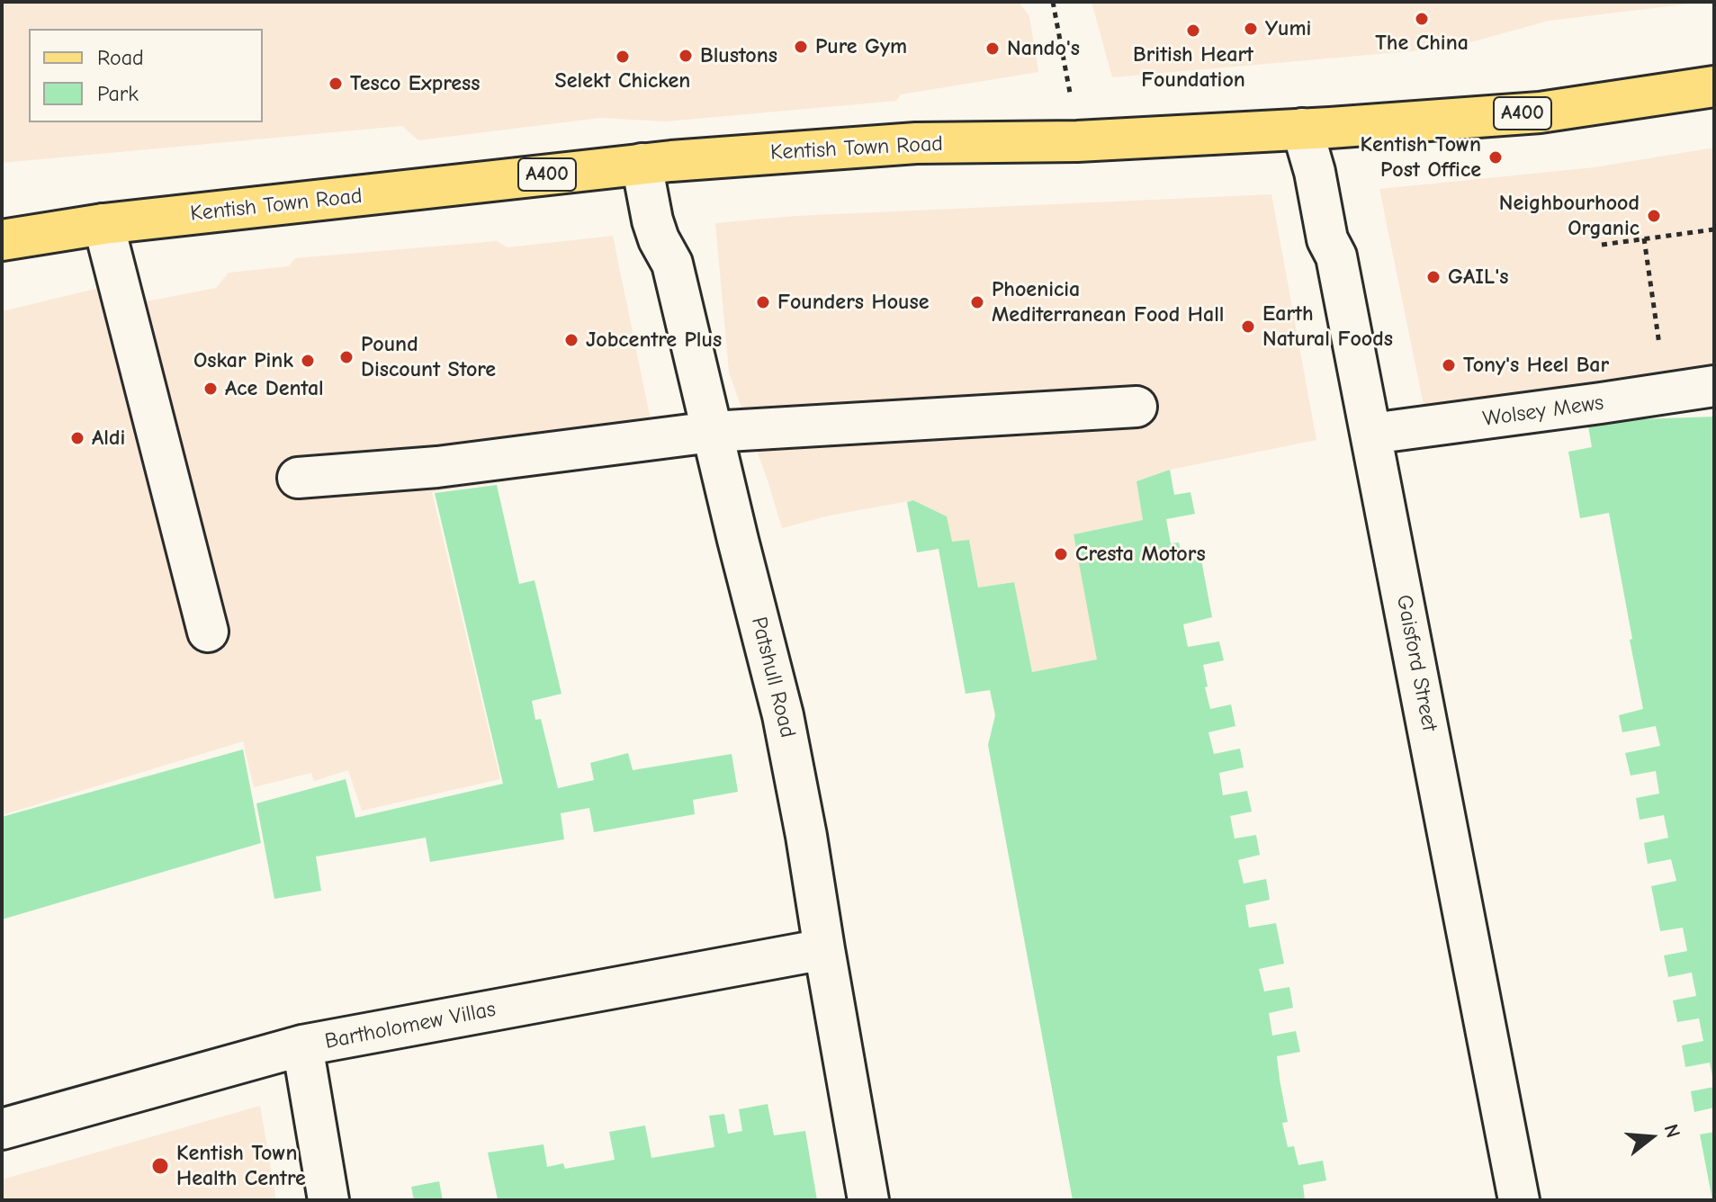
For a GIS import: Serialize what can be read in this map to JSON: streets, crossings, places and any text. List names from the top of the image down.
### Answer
{
  "streets": {
    "main road": ["A400", "Kentish Town Road"],
    "street": [
      "Wolsey Mews",
      "Gaisford Street",
      "Patshull Road",
      "Bartholomew Villas"
    ]
  },
  "crossings": [
    ["Kentish Town Road", "Gaisford Street"],
    ["Kentish Town Road", "Patshull Road"],
    ["Wolsey Mews", "Gaisford Street"],
    ["Patshull Road", "Bartholomew Villas"]
  ],
  "places": [
    "The China",
    "Yumi",
    "British Heart Foundation",
    "Pure Gym",
    "Nando's",
    "Blustons",
    "Selekt Chicken",
    "Tesco Express",
    "Kentish Town Post Office",
    "Neighbourhood Organic",
    "GAIL's",
    "Founders House",
    "Phoenicia Mediterranean Food Hall",
    "Earth Natural Foods",
    "Jobcentre Plus",
    "Pound Discount Store",
    "Oskar Pink",
    "Tony's Heel Bar",
    "Ace Dental",
    "Aldi",
    "Cresta Motors",
    "Kentish Town Health Centre"
  ],
  "legend": ["Road", "Park"],
  "north": "right"
}
